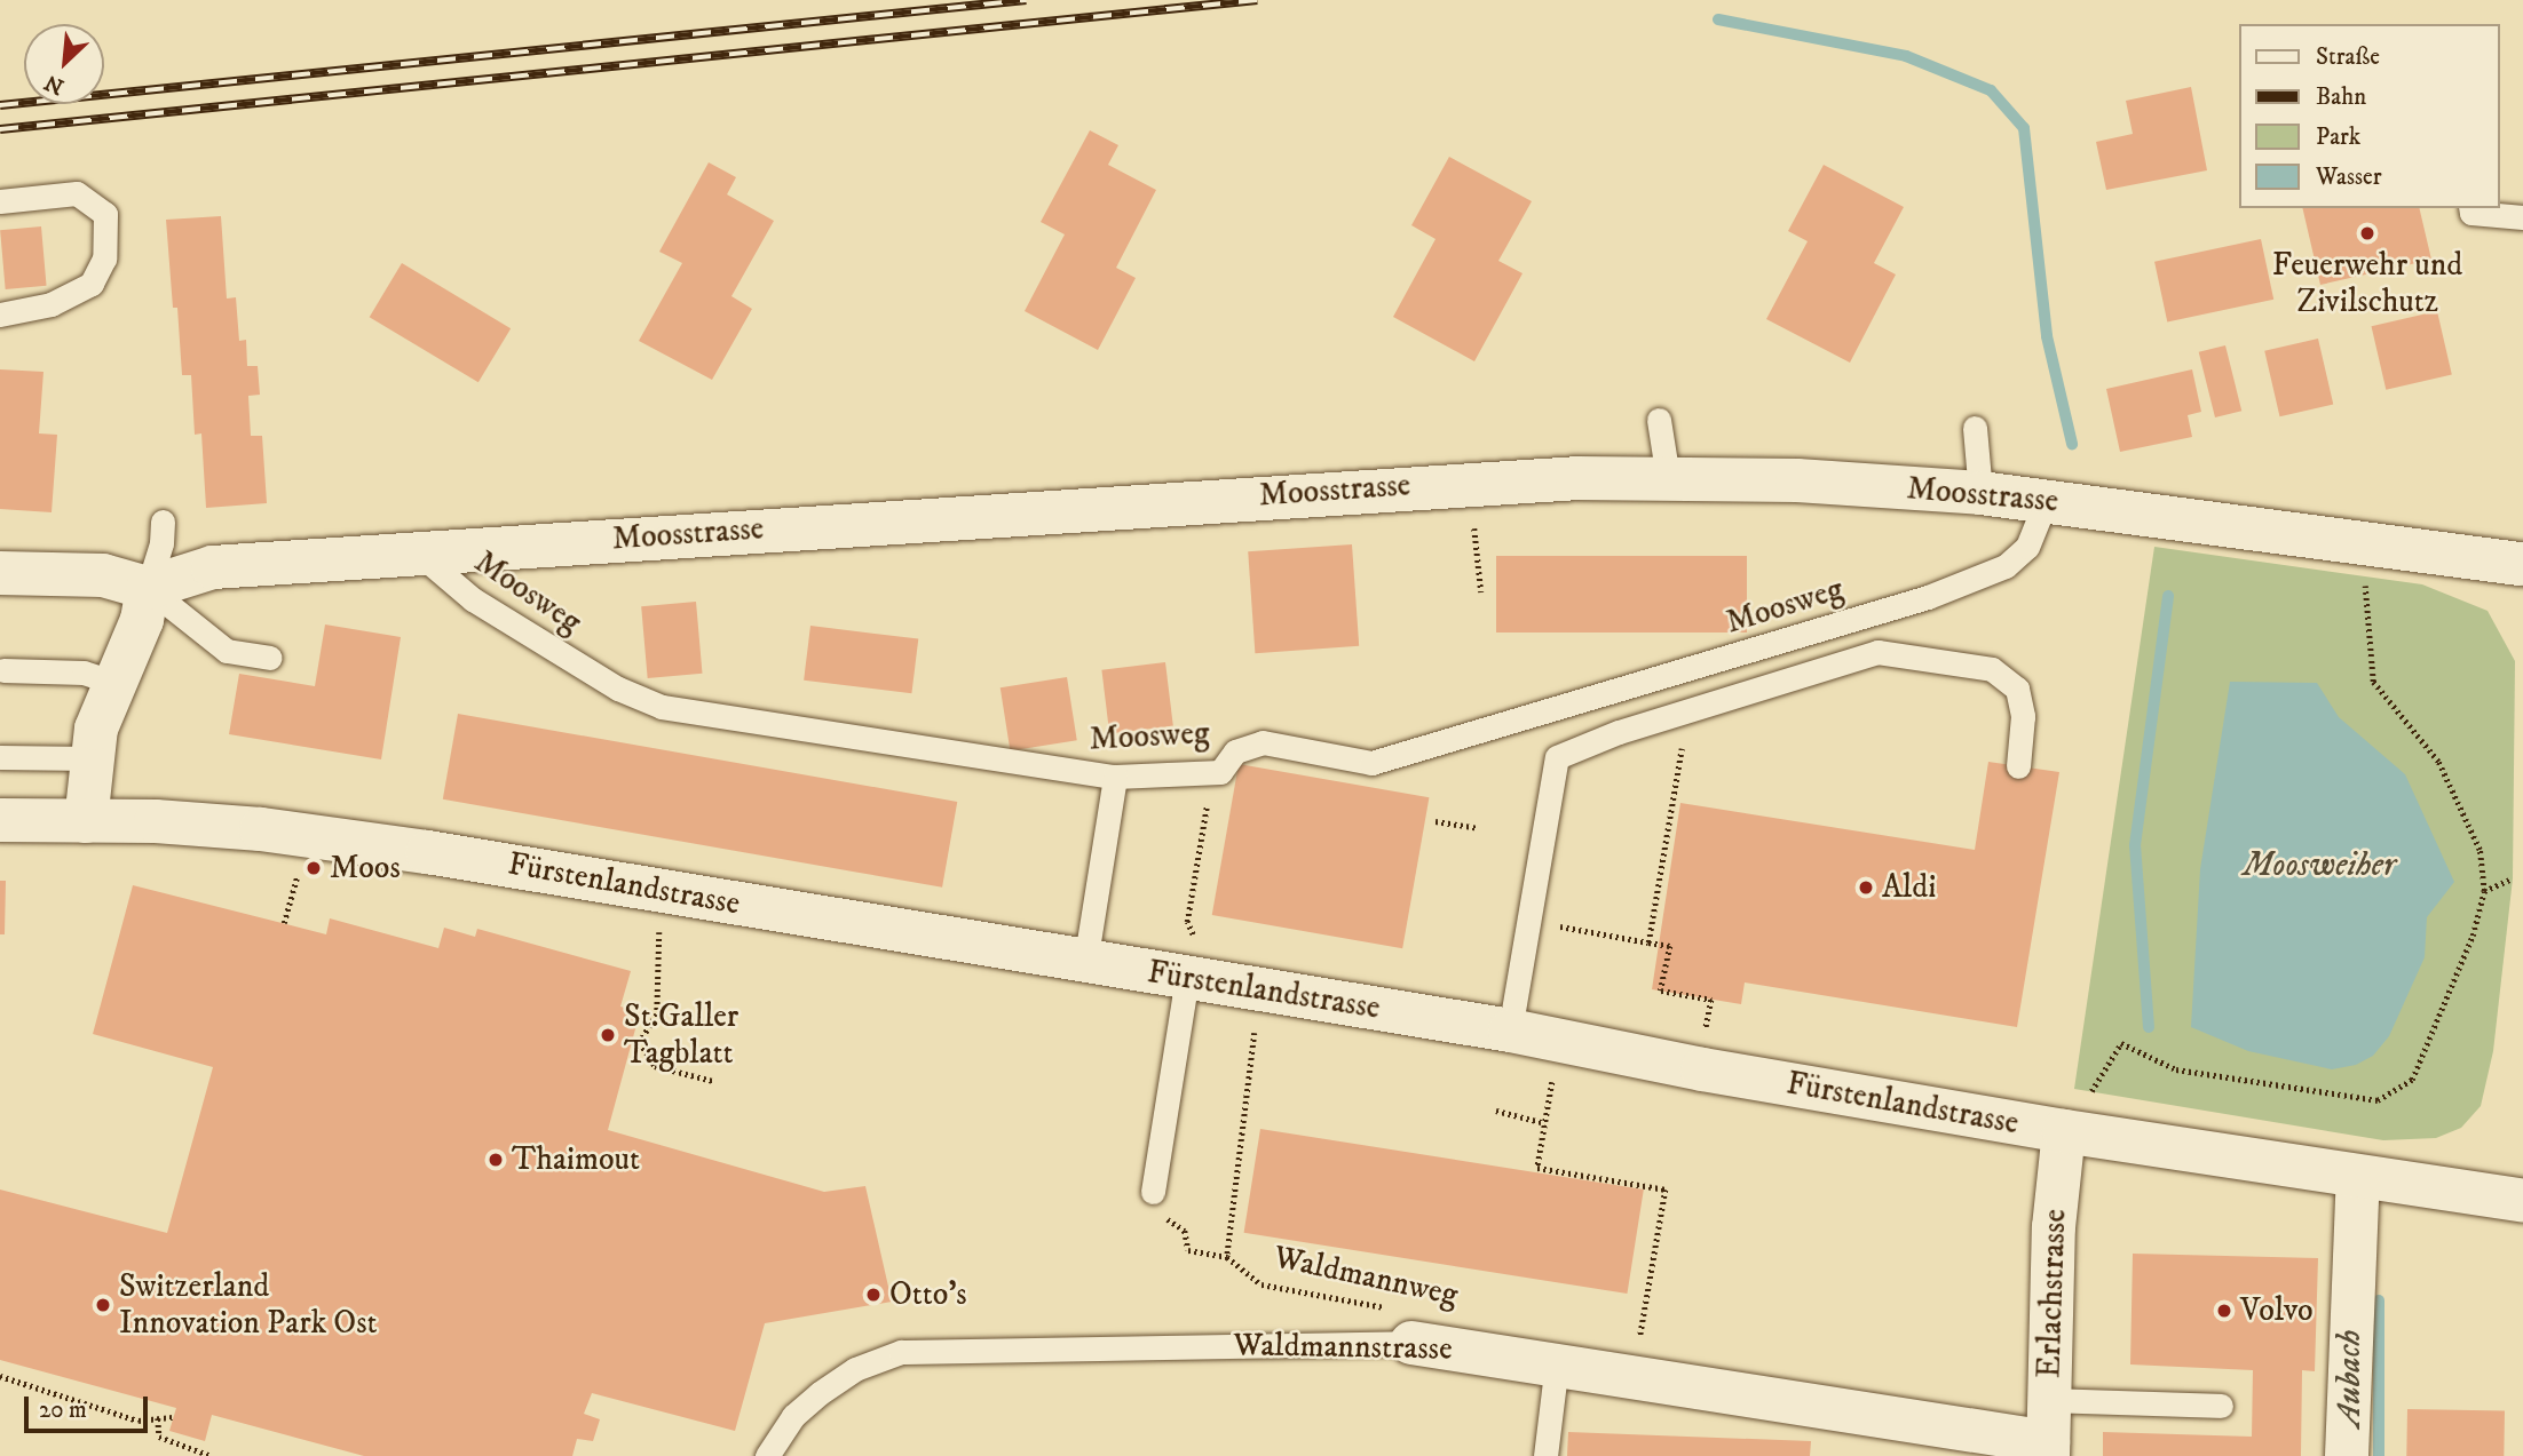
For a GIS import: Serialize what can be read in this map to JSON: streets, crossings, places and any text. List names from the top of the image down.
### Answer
{
  "streets": {
    "street": [
      "Moosstrasse",
      "Fürstenlandstrasse",
      "Erlachstrasse",
      "Waldmannstrasse"
    ],
    "lane": ["Moosweg"],
    "path": ["Waldmannweg"]
  },
  "crossings": [
    ["Moosstrasse", "Moosweg"],
    ["Fürstenlandstrasse", "Erlachstrasse"],
    ["Waldmannweg", "Waldmannstrasse"],
    ["Erlachstrasse", "Waldmannstrasse"]
  ],
  "water": ["Moosweiher", "Aubach"],
  "places": [
    "Feuerwehr und Zivilschutz",
    "Moos",
    "Aldi",
    "St.Galler Tagblatt",
    "Thaimout",
    "Otto's",
    "Switzerland Innovation Park Ost",
    "Volvo"
  ],
  "legend": [
    "Straße",
    "Bahn",
    "Park",
    "Wasser"
  ],
  "scale_bar": "20 m",
  "north": "bottom left"
}
